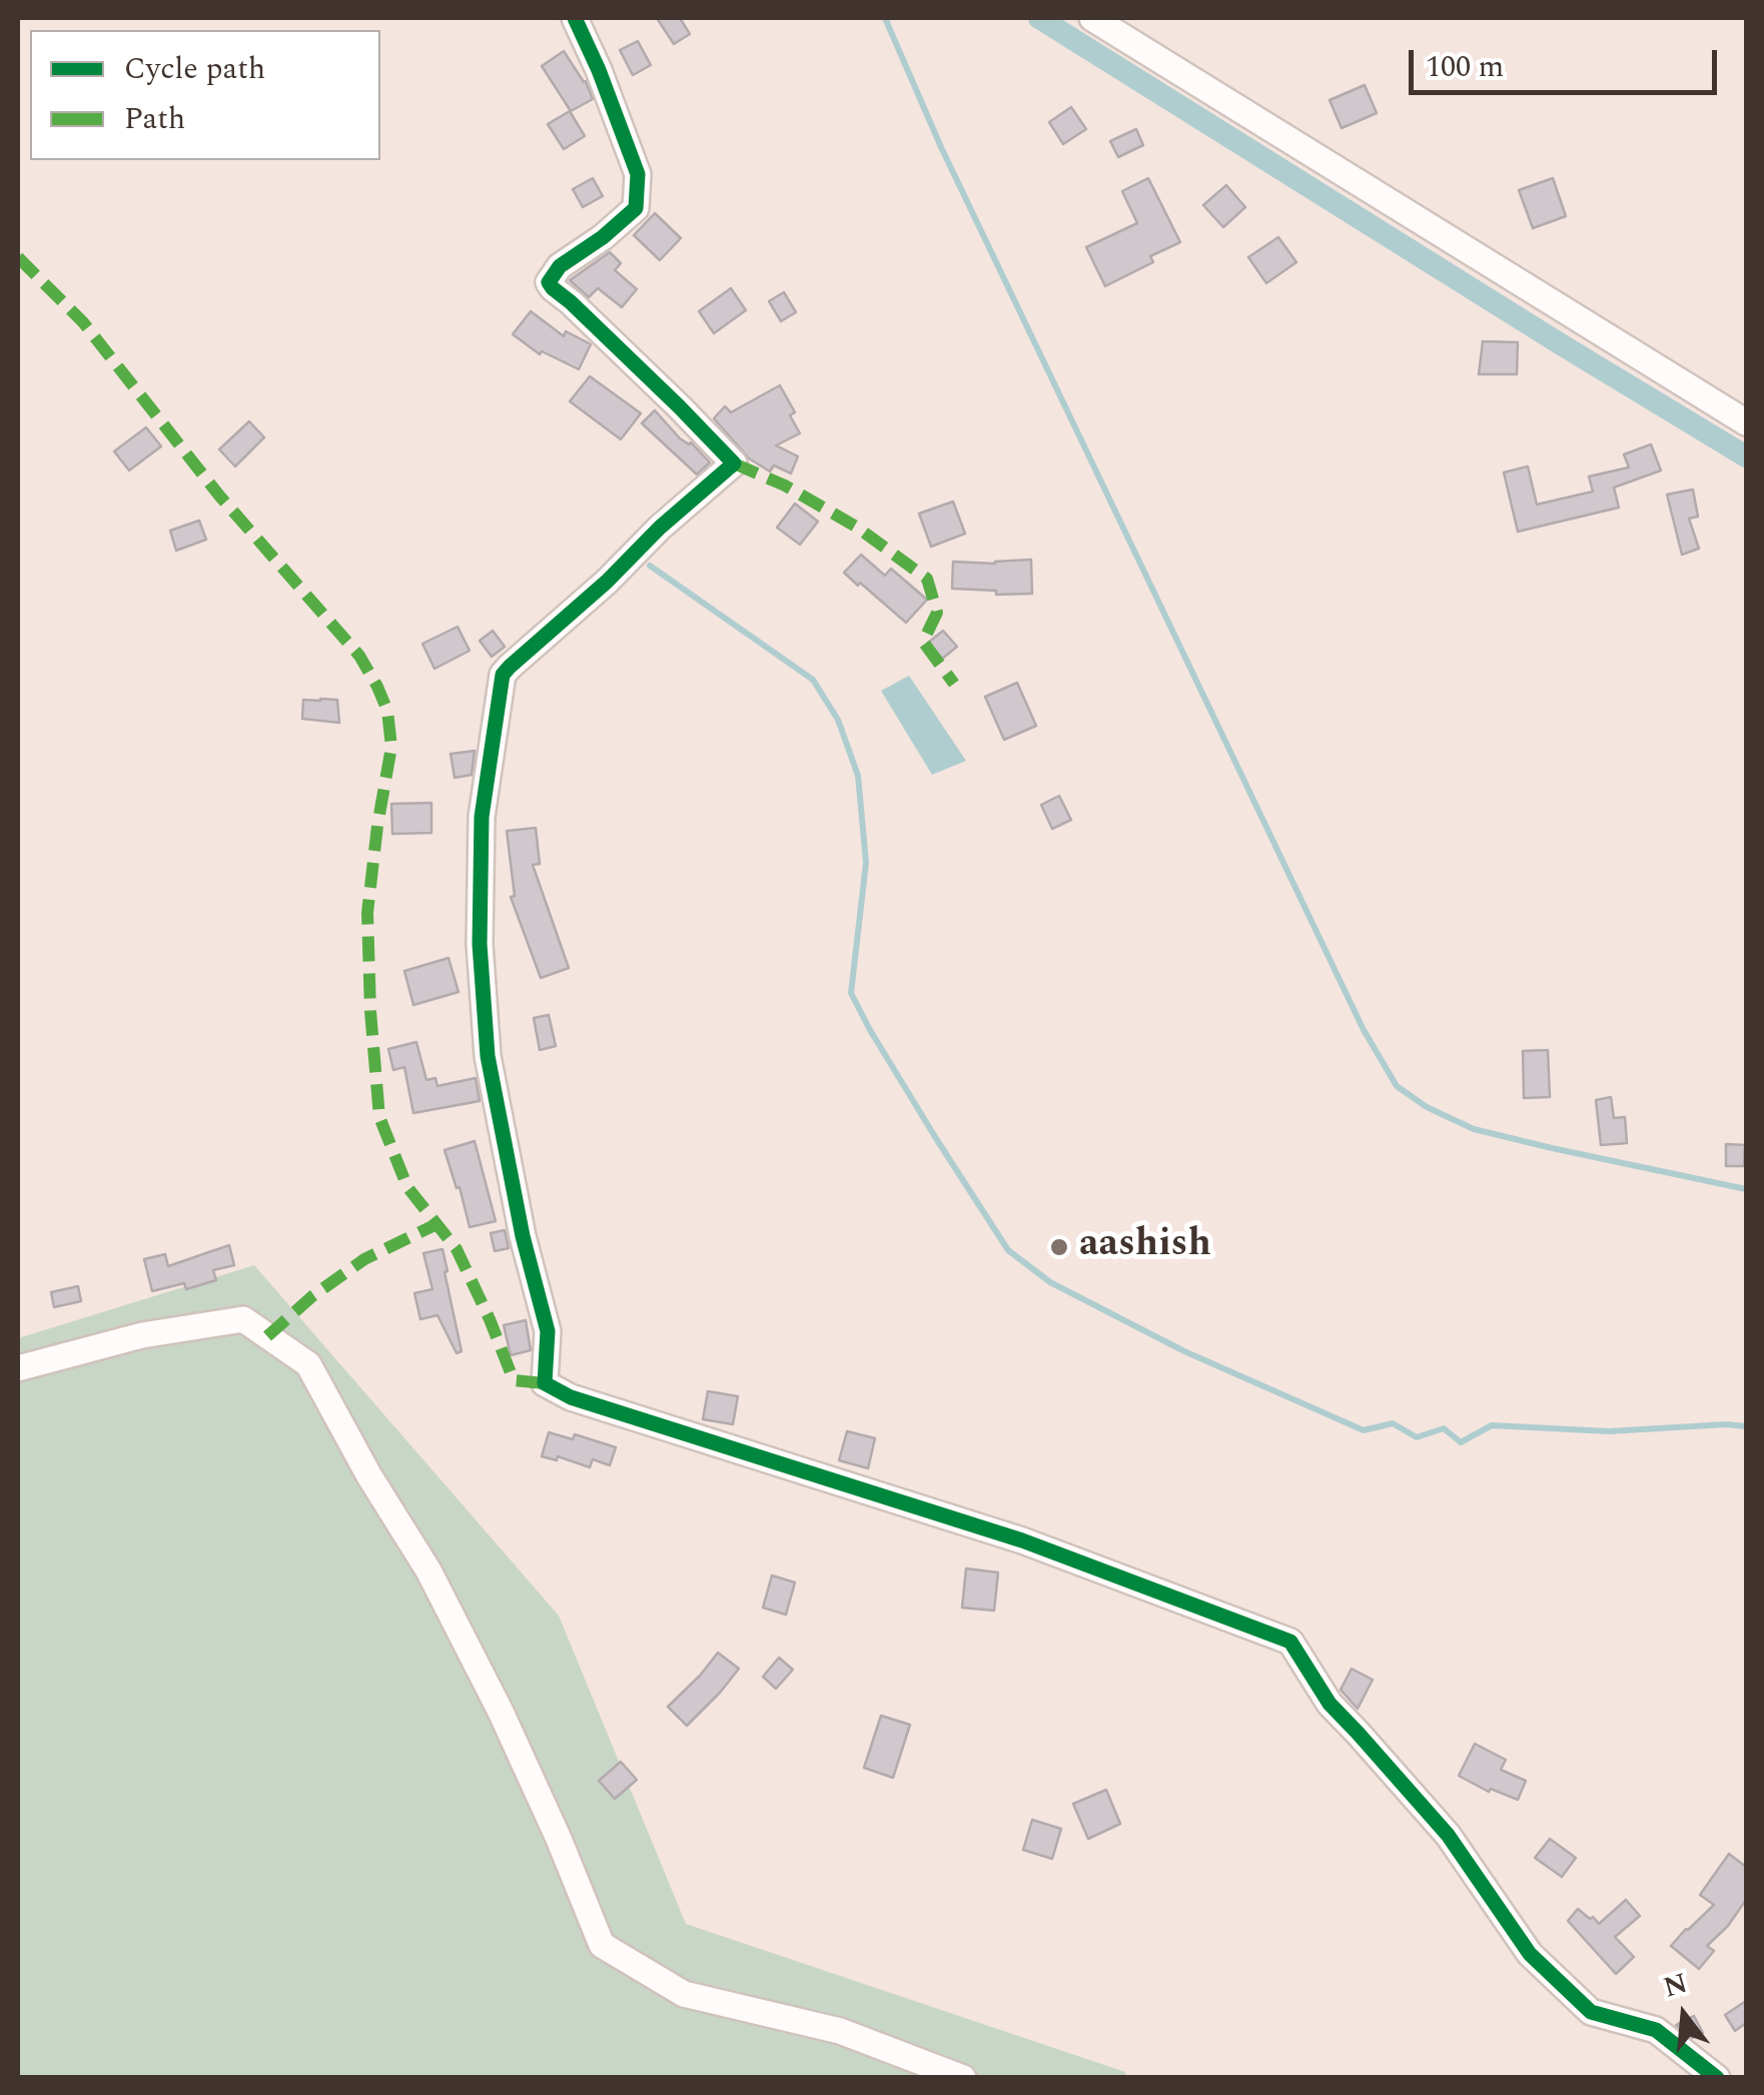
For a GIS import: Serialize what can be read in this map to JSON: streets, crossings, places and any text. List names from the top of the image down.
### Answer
{
  "places": ["aashish"],
  "legend": ["Cycle path", "Path"],
  "scale_bar": "100 m",
  "north": "top"
}
